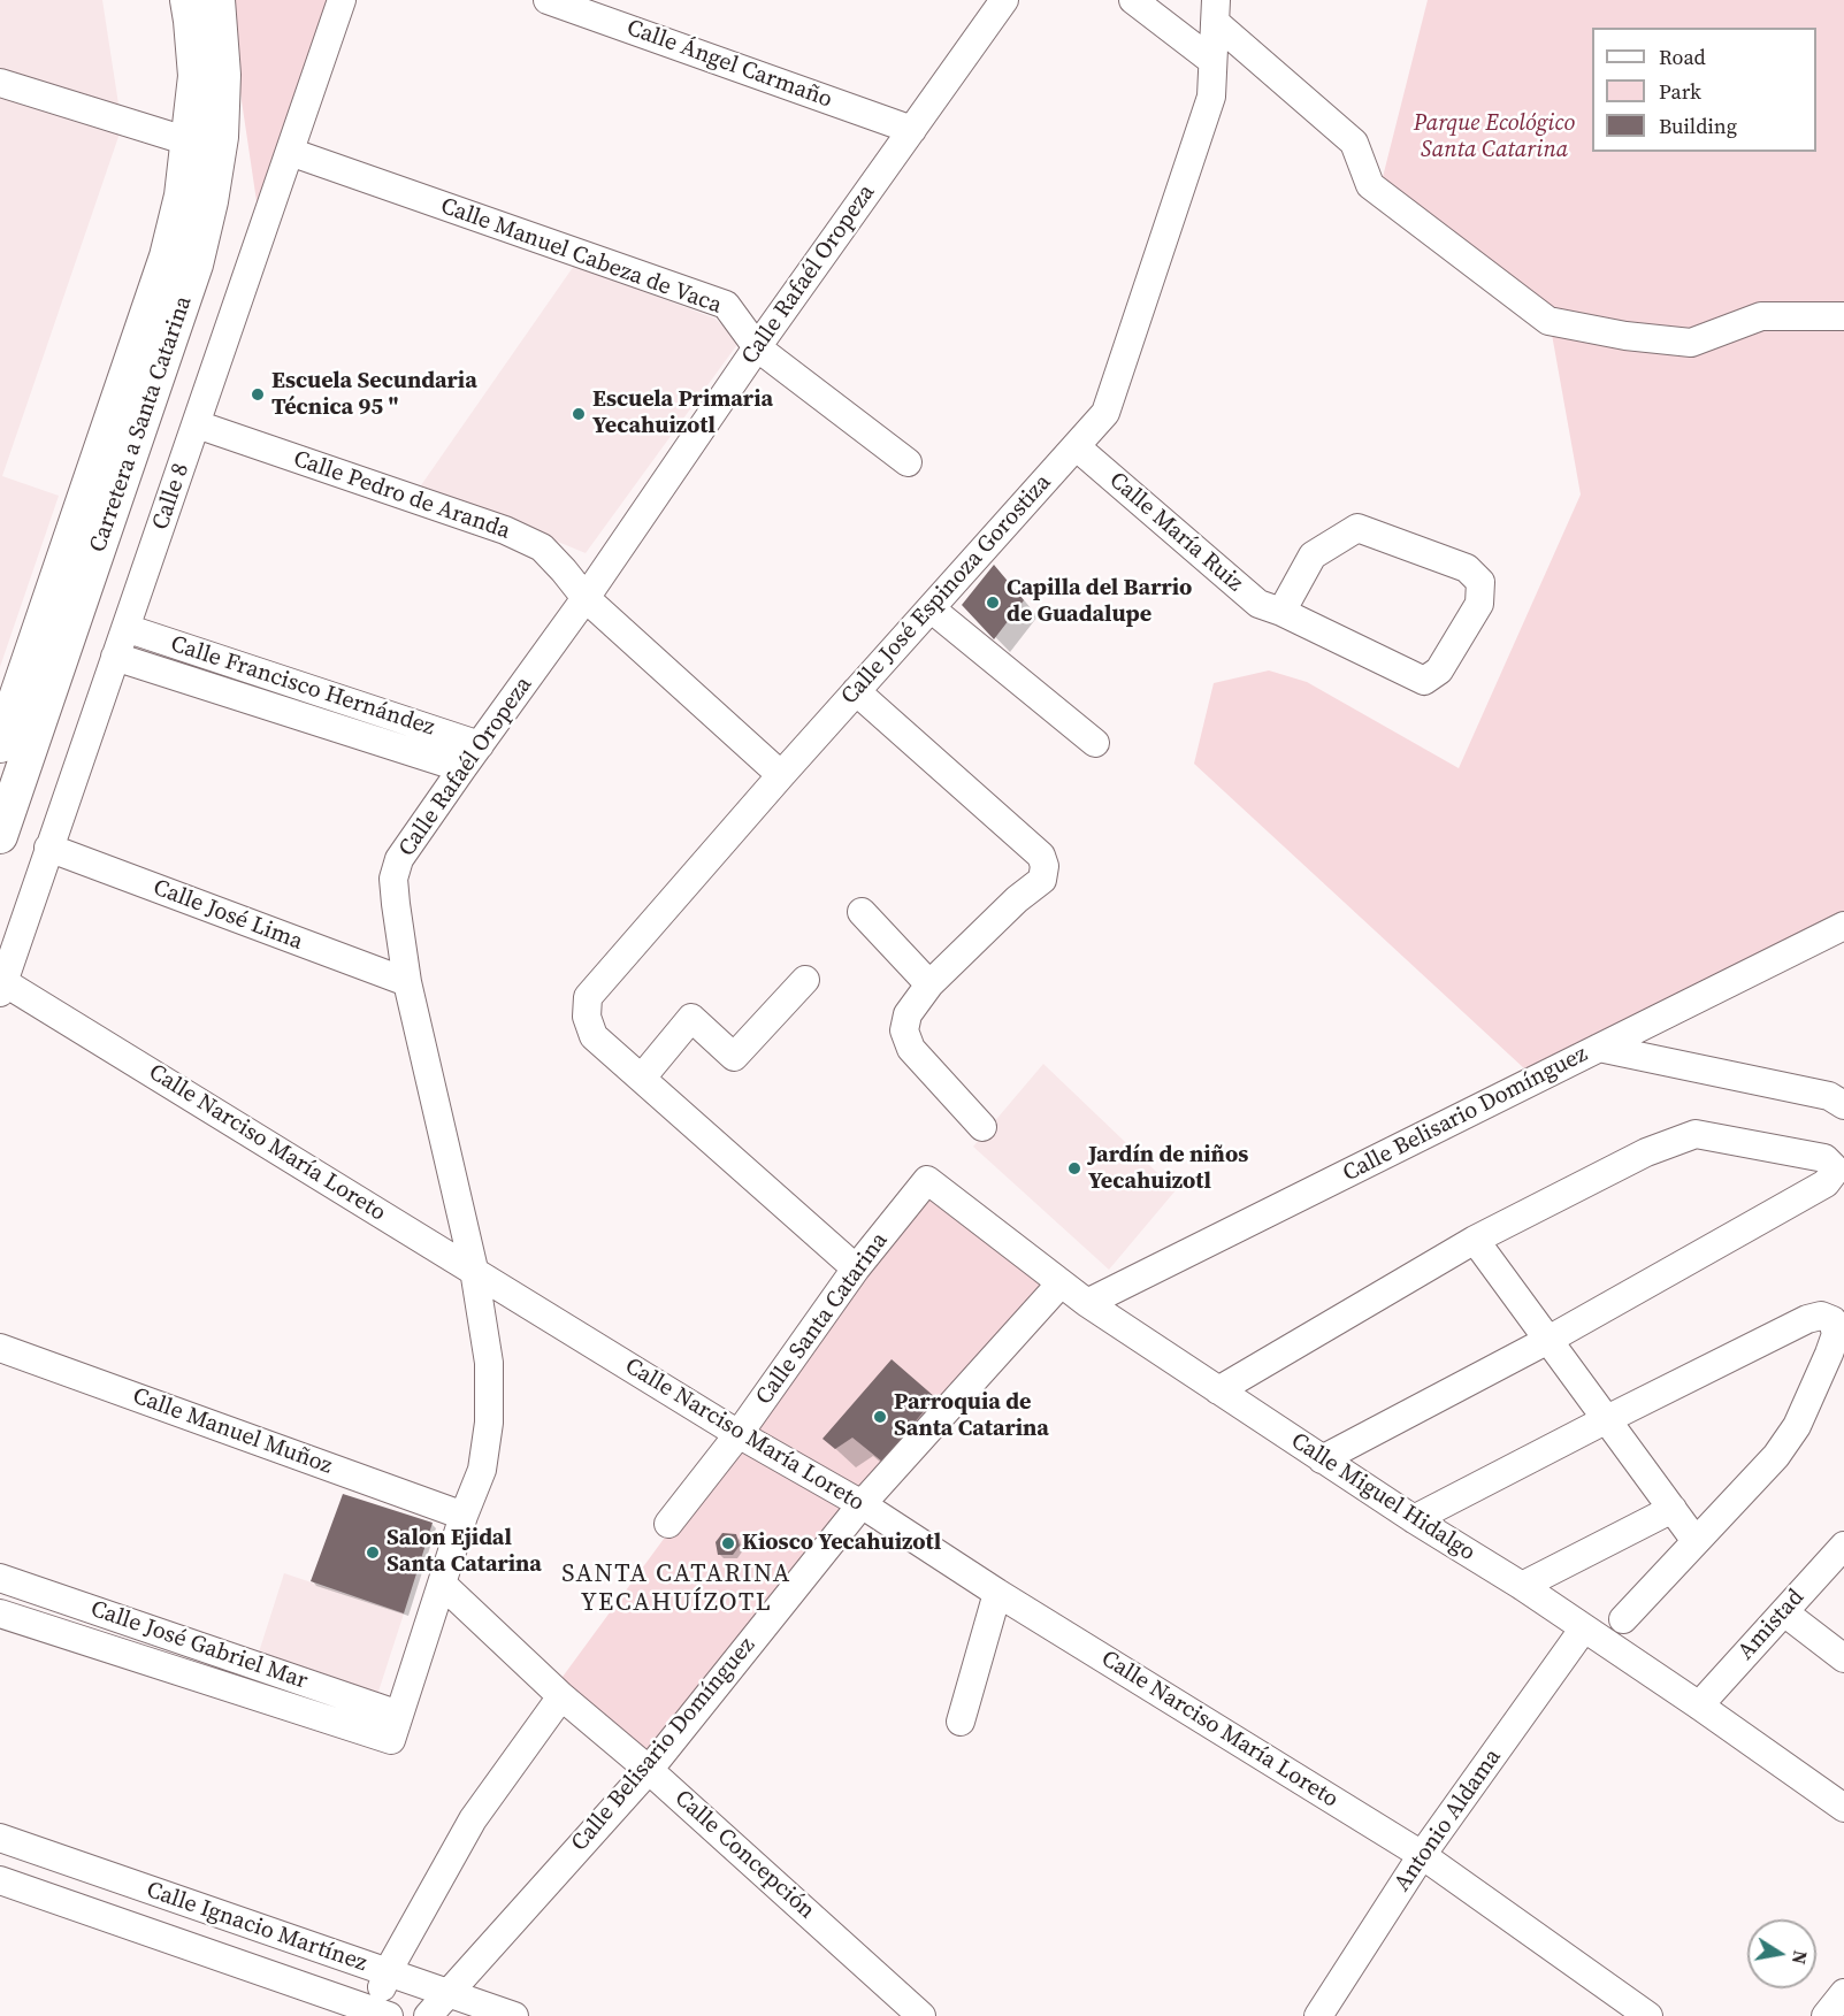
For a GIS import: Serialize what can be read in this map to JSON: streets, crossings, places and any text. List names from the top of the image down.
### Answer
{
  "streets": {
    "main road": ["Carretera a Santa Catarina"],
    "street": [
      "Calle Ángel Carmaño",
      "Calle Manuel Cabeza de Vaca",
      "Calle Rafaél Oropeza",
      "Calle Pedro de Aranda",
      "Calle 8",
      "Calle María Ruiz",
      "Calle José Espinoza Gorostiza",
      "Calle Francisco Hernández",
      "Calle José Lima",
      "Calle Belisario Domínguez",
      "Calle Narciso María Loreto",
      "Calle Santa Catarina",
      "Calle Manuel Muñoz",
      "Calle Miguel Hidalgo",
      "Amistad",
      "Calle José Gabriel Mar",
      "Antonio Aldama",
      "Calle Concepción",
      "Calle Ignacio Martínez"
    ]
  },
  "crossings": [
    ["Calle Ángel Carmaño", "Calle Rafaél Oropeza"],
    ["Calle Manuel Cabeza de Vaca", "Calle Rafaél Oropeza"],
    ["Calle Manuel Cabeza de Vaca", "Calle 8"],
    ["Calle Rafaél Oropeza", "Calle Pedro de Aranda"],
    ["Calle Rafaél Oropeza", "Calle Francisco Hernández"],
    ["Calle Rafaél Oropeza", "Calle José Lima"],
    ["Calle Rafaél Oropeza", "Calle Narciso María Loreto"],
    ["Calle Rafaél Oropeza", "Calle Manuel Muñoz"],
    ["Calle Rafaél Oropeza", "Calle José Gabriel Mar"],
    ["Calle Rafaél Oropeza", "Calle Concepción"],
    ["Calle Pedro de Aranda", "Calle 8"],
    ["Calle Pedro de Aranda", "Calle José Espinoza Gorostiza"],
    ["Calle 8", "Calle Francisco Hernández"],
    ["Calle 8", "Calle José Lima"],
    ["Calle 8", "Calle Narciso María Loreto"],
    ["Calle María Ruiz", "Calle José Espinoza Gorostiza"],
    ["Calle José Espinoza Gorostiza", "Calle Santa Catarina"],
    ["Calle Belisario Domínguez", "Calle Narciso María Loreto"],
    ["Calle Belisario Domínguez", "Calle Miguel Hidalgo"],
    ["Calle Belisario Domínguez", "Calle Concepción"],
    ["Calle Belisario Domínguez", "Calle Ignacio Martínez"],
    ["Calle Narciso María Loreto", "Calle Santa Catarina"],
    ["Calle Narciso María Loreto", "Antonio Aldama"],
    ["Calle Santa Catarina", "Calle Miguel Hidalgo"],
    ["Calle Miguel Hidalgo", "Amistad"],
    ["Calle Miguel Hidalgo", "Antonio Aldama"]
  ],
  "districts": ["SANTA CATARINA YECAHUÍZOTL"],
  "parks": ["Parque Ecológico Santa Catarina"],
  "places": [
    "Escuela Secundaria Técnica 95 \"",
    "Escuela Primaria Yecahuizotl",
    "Capilla del Barrio de Guadalupe",
    "Jardín de niños Yecahuizotl",
    "Parroquia de Santa Catarina",
    "Kiosco Yecahuizotl",
    "Salon Ejidal Santa Catarina"
  ],
  "legend": ["Road", "Park", "Building"],
  "north": "right"
}
